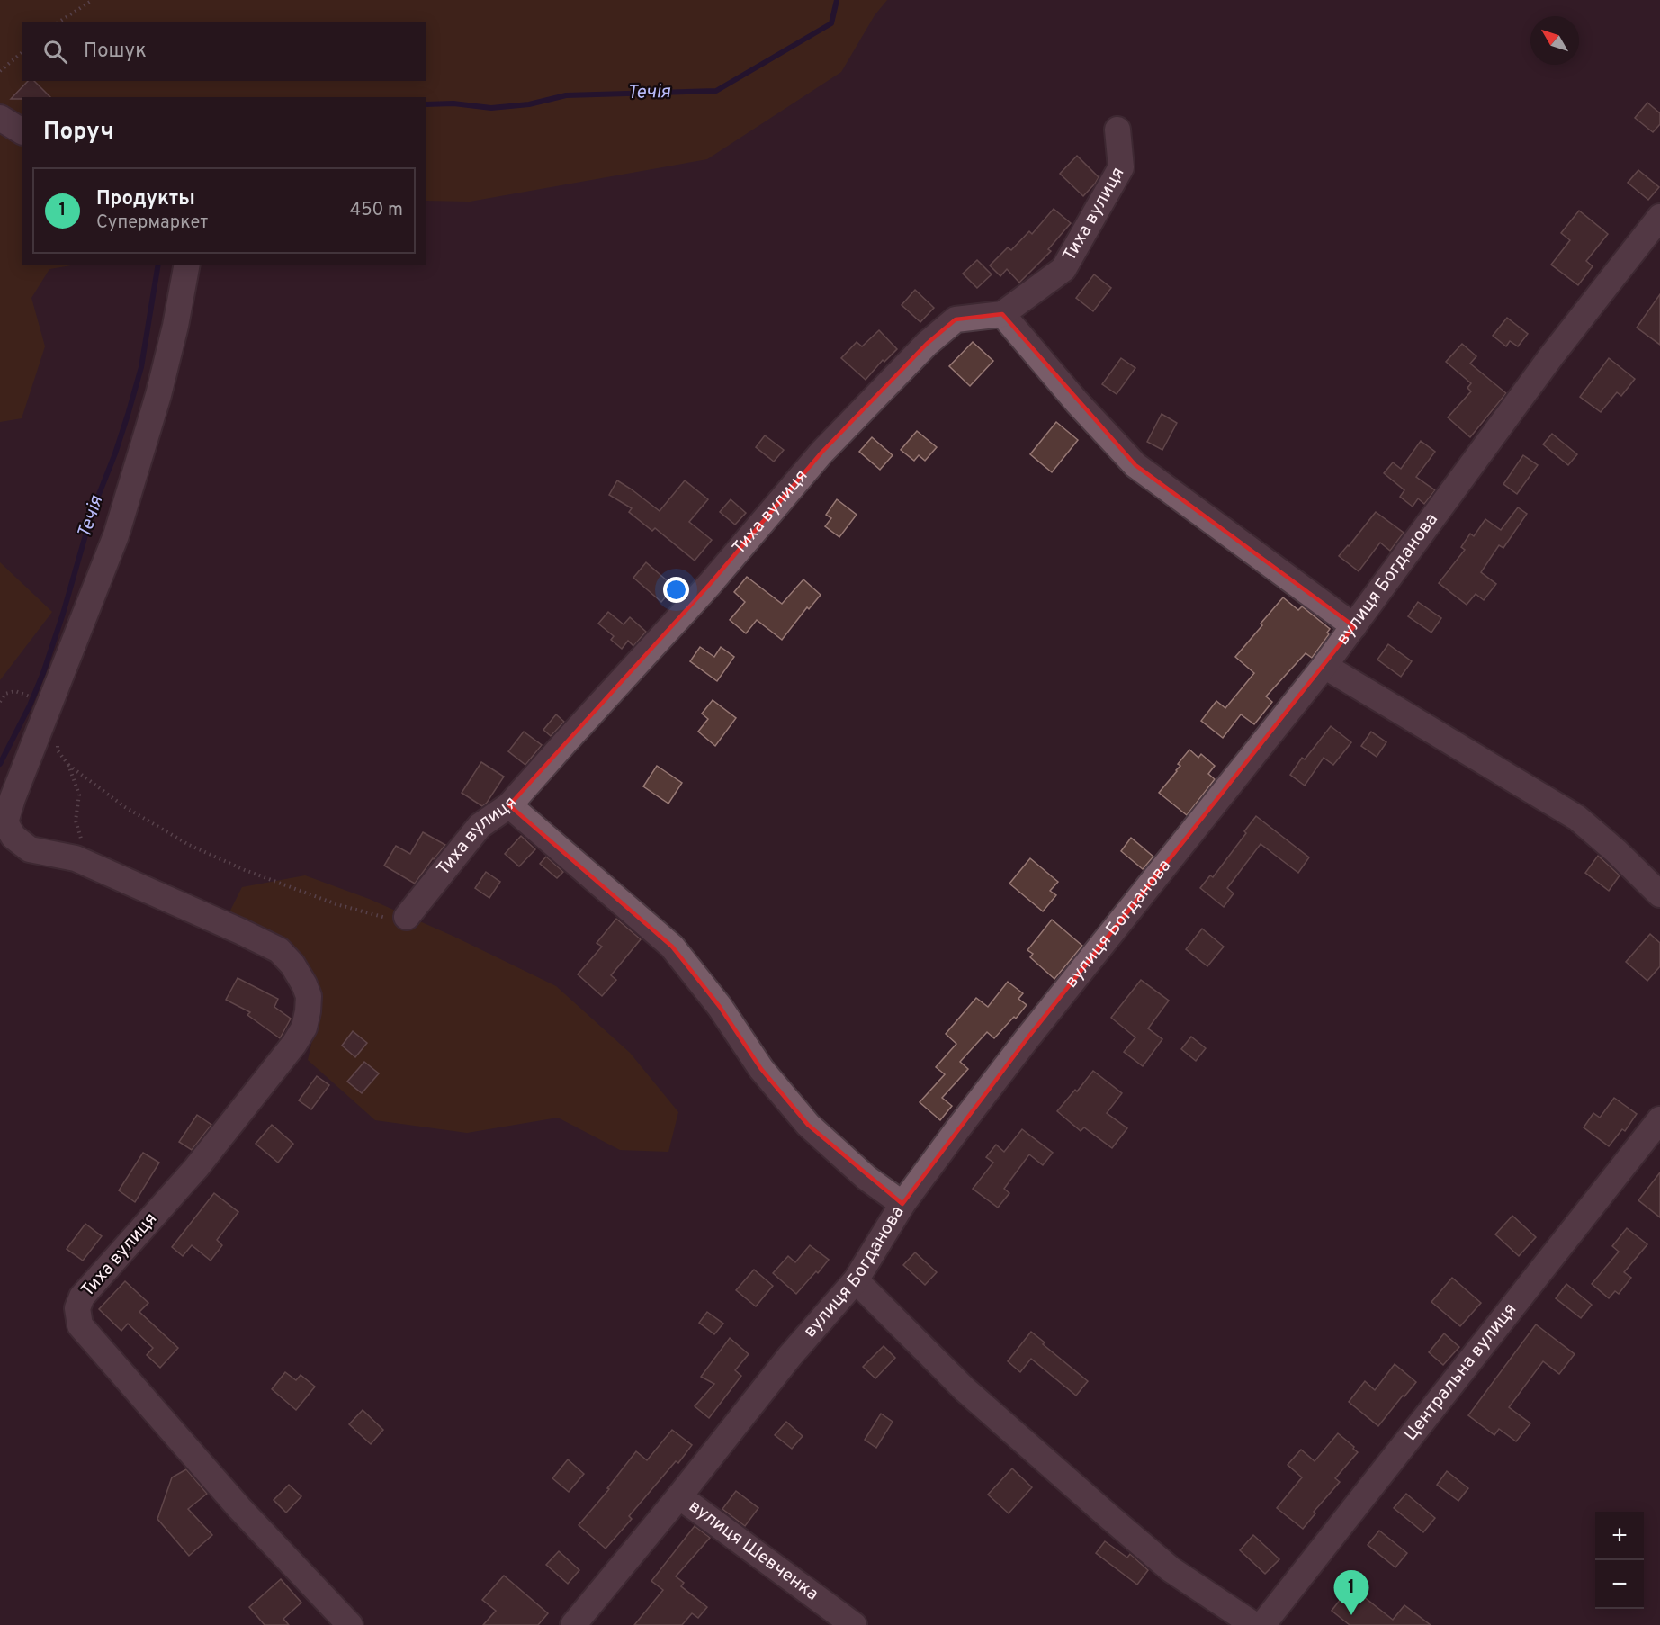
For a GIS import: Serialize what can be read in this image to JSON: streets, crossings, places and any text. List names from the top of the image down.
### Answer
{
  "streets": {
    "street": [
      "Тиха вулиця",
      "вулиця Богданова",
      "Центральна вулиця",
      "вулиця Шевченка"
    ]
  },
  "crossings": [
    ["вулиця Богданова", "вулиця Шевченка"]
  ],
  "water": ["Течія"],
  "north": "top left",
  "page": {
    "search": "Пошук",
    "heading": "Поруч",
    "list": [
      {
        "mark": "1",
        "name": "Продукты",
        "note": "Супермаркет",
        "value": "450 m"
      }
    ],
    "map_buttons": ["+", "−"],
    "pins": "1"
  }
}
